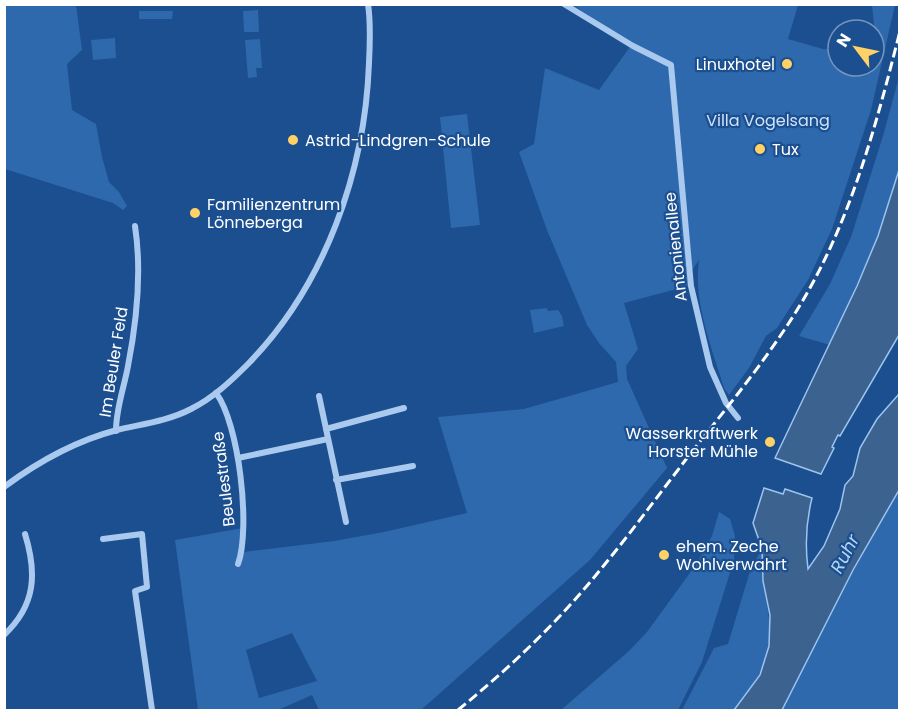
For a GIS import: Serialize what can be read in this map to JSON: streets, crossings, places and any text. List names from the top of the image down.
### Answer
{
  "streets": {
    "street": ["Antonienallee", "Im Beuler Feld", "Beulestraße"]
  },
  "water": ["Ruhr"],
  "parks": ["Villa Vogelsang"],
  "places": [
    "Linuxhotel",
    "Astrid-Lindgren-Schule",
    "Tux",
    "Familienzentrum Lönneberga",
    "Wasserkraftwerk Horster Mühle",
    "ehem. Zeche Wohlverwahrt"
  ],
  "north": "top left"
}
